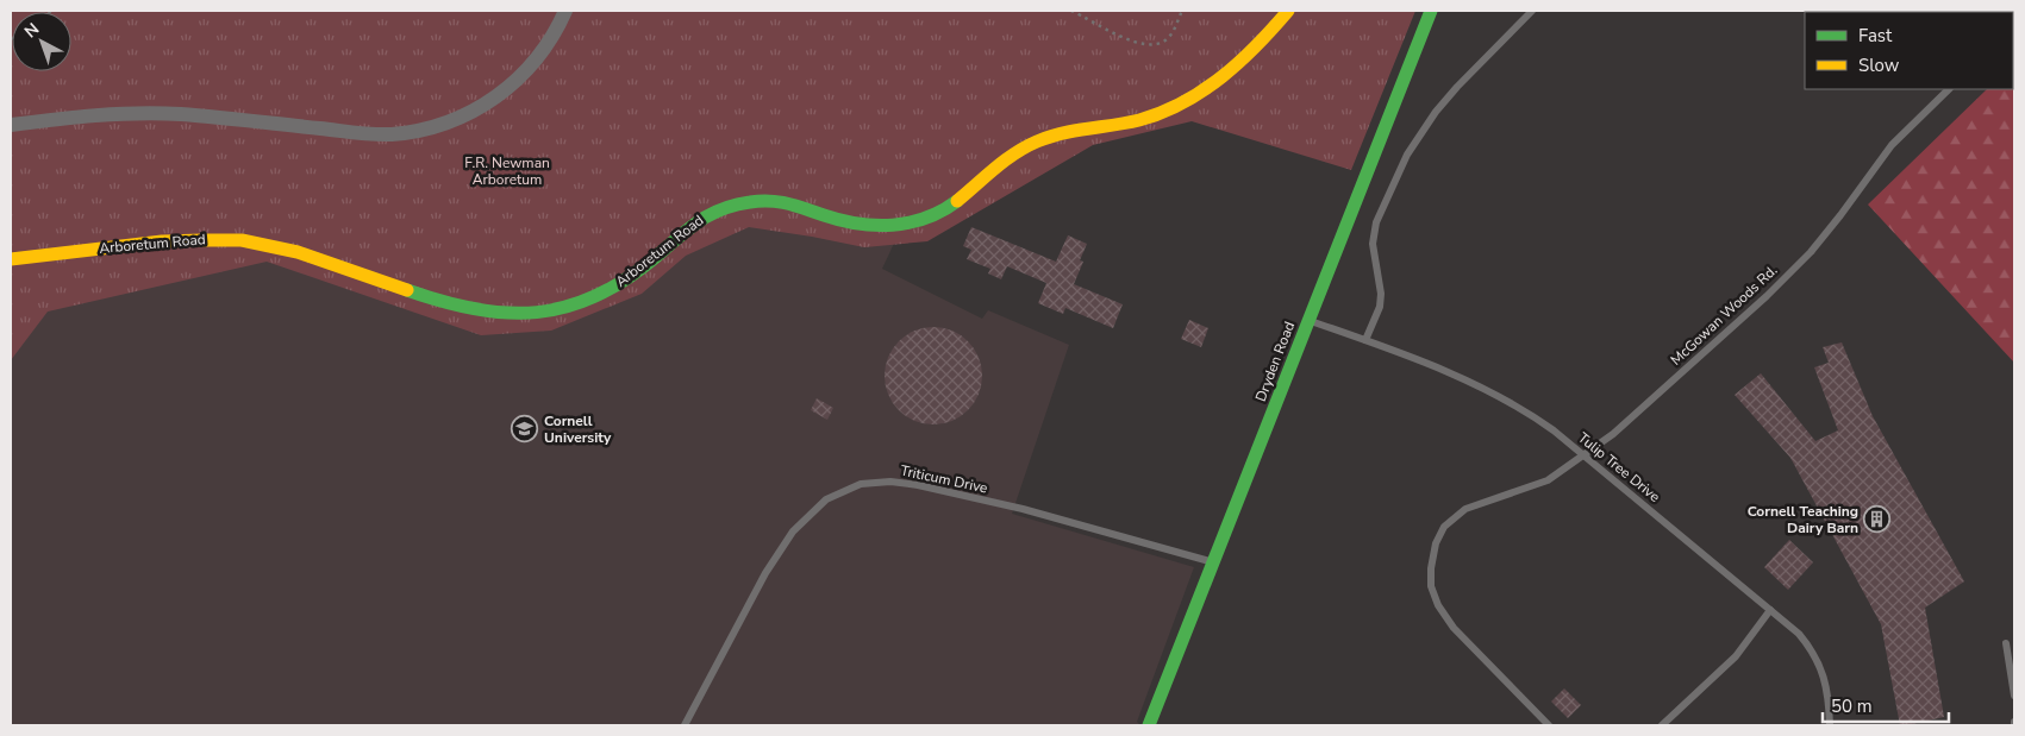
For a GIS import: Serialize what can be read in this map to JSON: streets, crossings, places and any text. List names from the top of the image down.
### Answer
{
  "streets": {
    "street": ["Arboretum Road", "Dryden Road"],
    "lane": ["McGowan Woods Rd.", "Tulip Tree Drive", "Triticum Drive"]
  },
  "crossings": [
    ["McGowan Woods Rd.", "Tulip Tree Drive"],
    ["Dryden Road", "Tulip Tree Drive"],
    ["Dryden Road", "Triticum Drive"]
  ],
  "parks": ["F.R. Newman Arboretum"],
  "places": {
    "school or university": ["Cornell University"],
    "building": ["Cornell Teaching Dairy Barn"]
  },
  "legend": ["Fast", "Slow"],
  "scale_bar": "50 m",
  "north": "top left"
}
